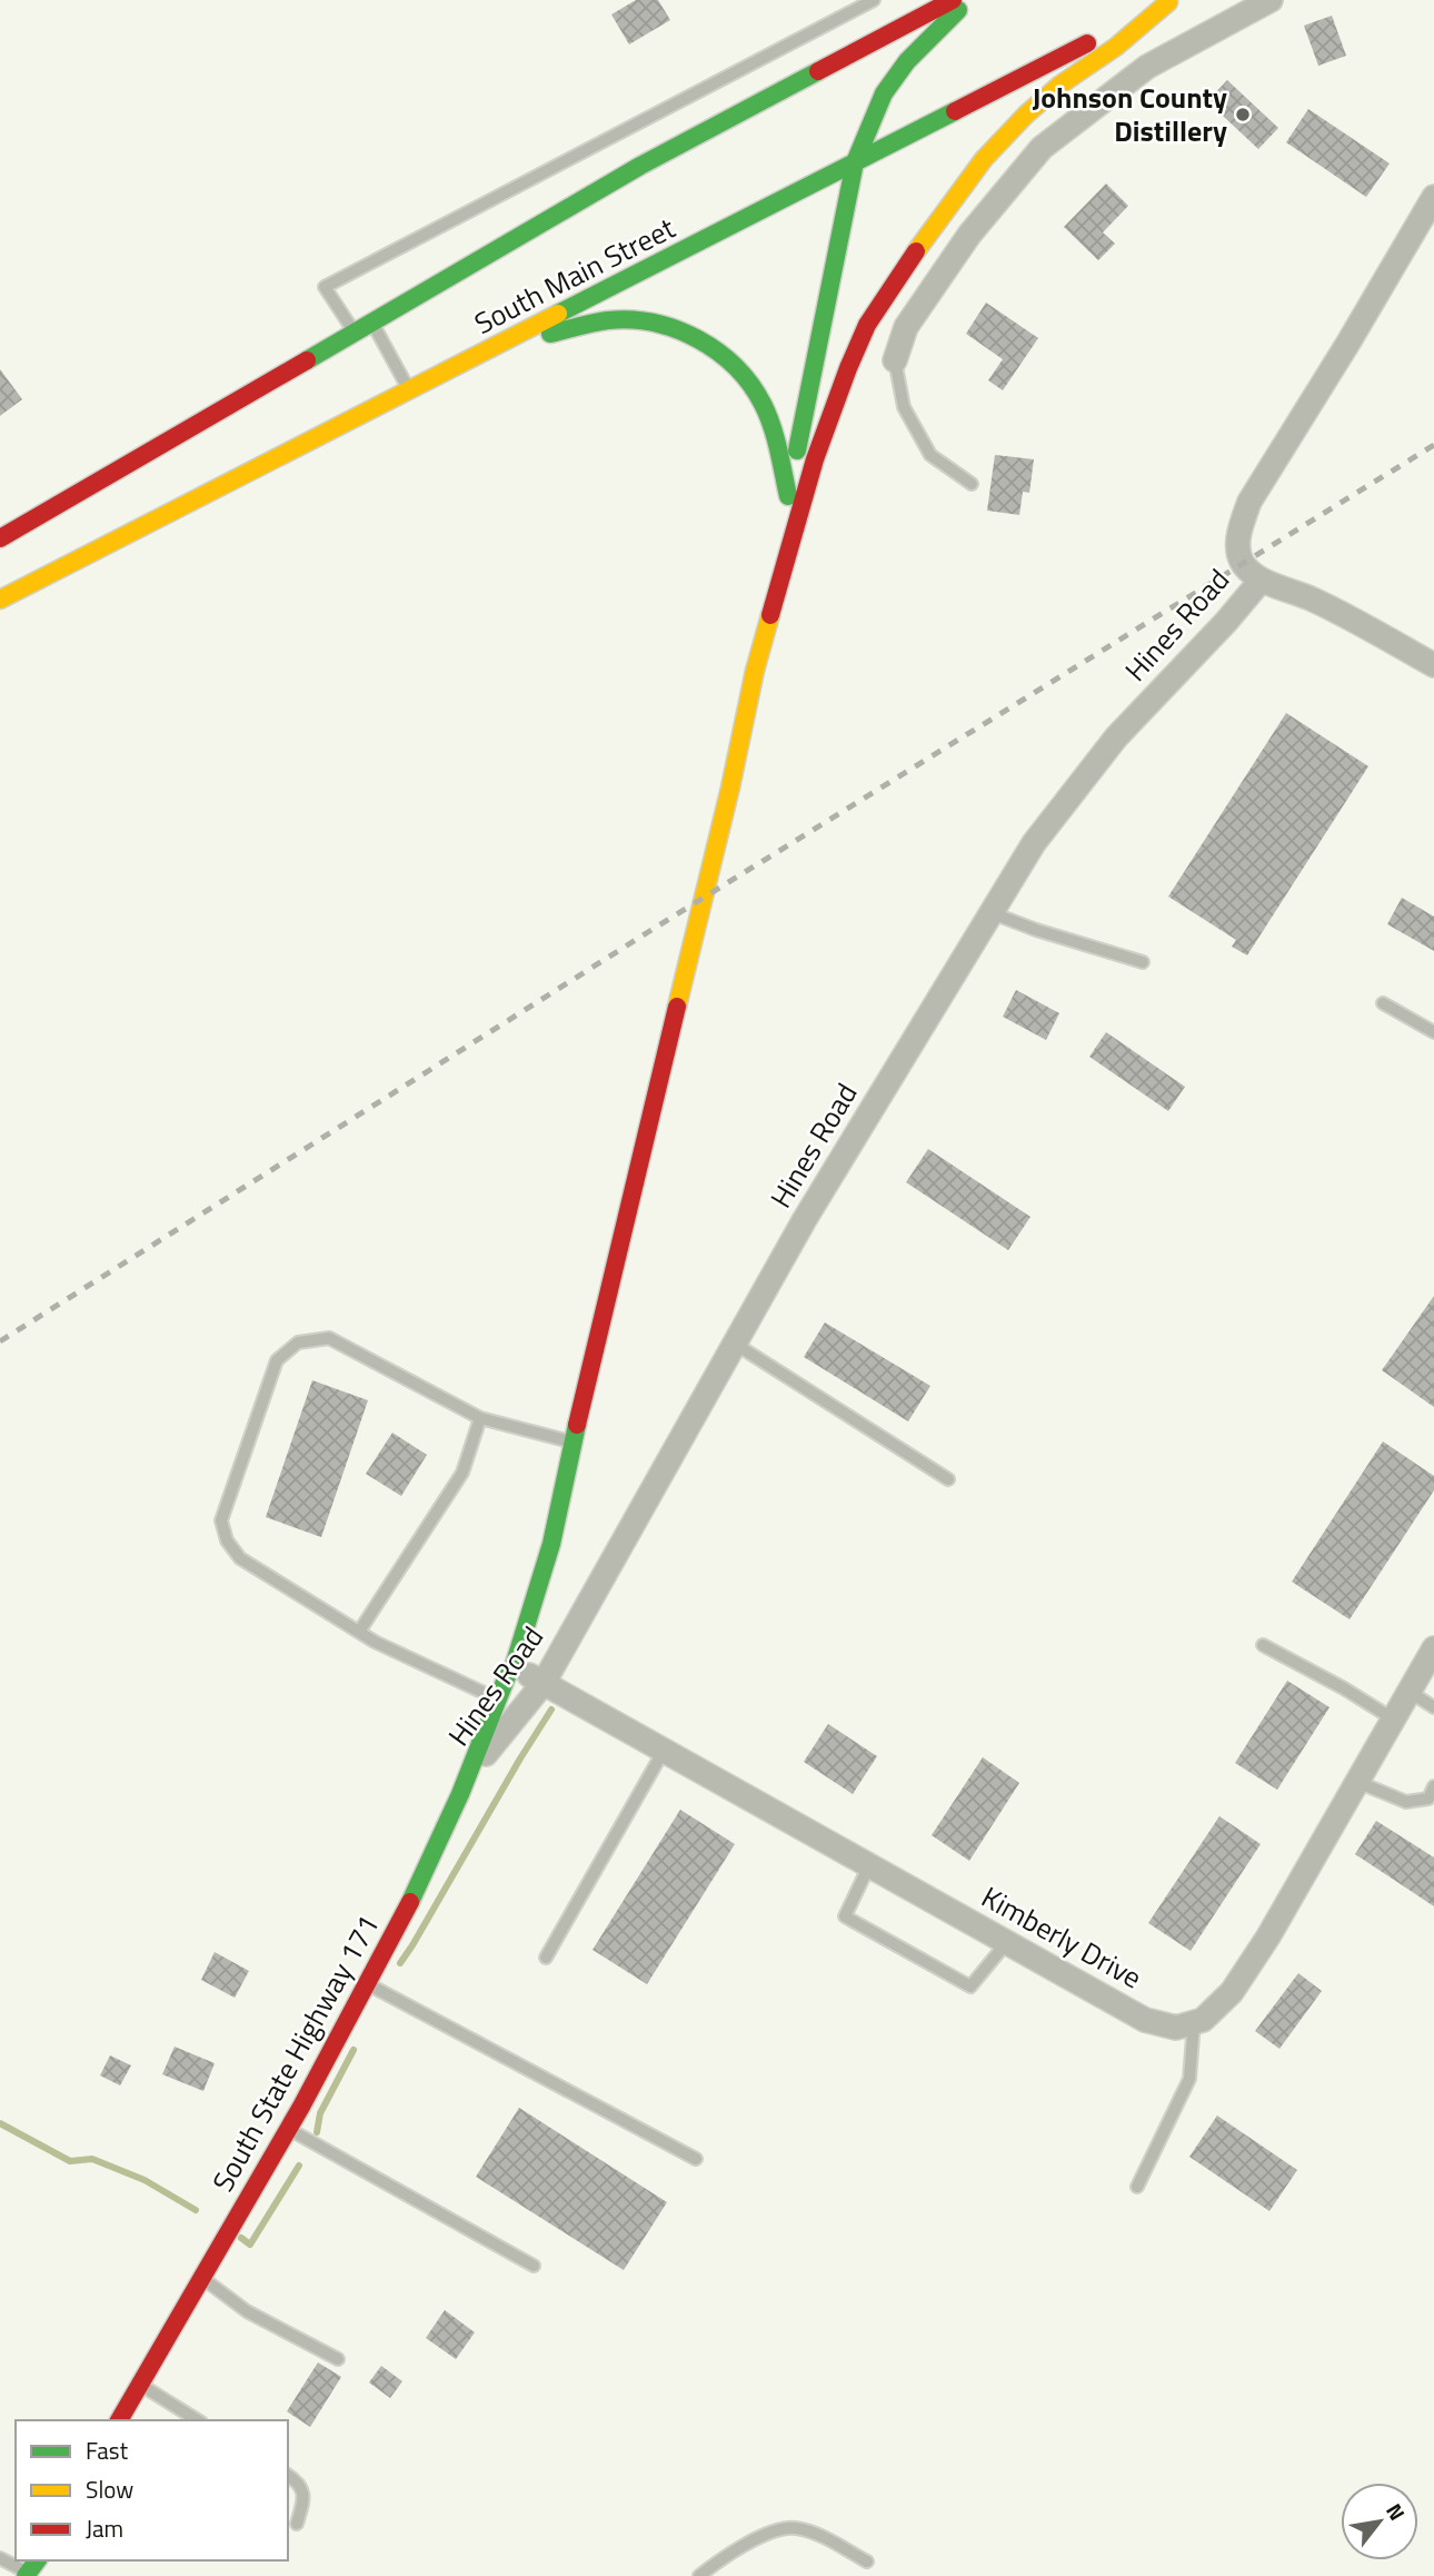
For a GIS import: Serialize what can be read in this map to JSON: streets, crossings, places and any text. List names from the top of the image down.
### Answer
{
  "streets": {
    "main road": ["South Main Street", "South State Highway 171"],
    "street": ["Hines Road", "Kimberly Drive"]
  },
  "crossings": [
    ["Hines Road", "Kimberly Drive"],
    ["Hines Road", "South State Highway 171"],
    ["Kimberly Drive", "South State Highway 171"]
  ],
  "places": ["Johnson County Distillery"],
  "legend": ["Fast", "Slow", "Jam"],
  "north": "top right"
}
